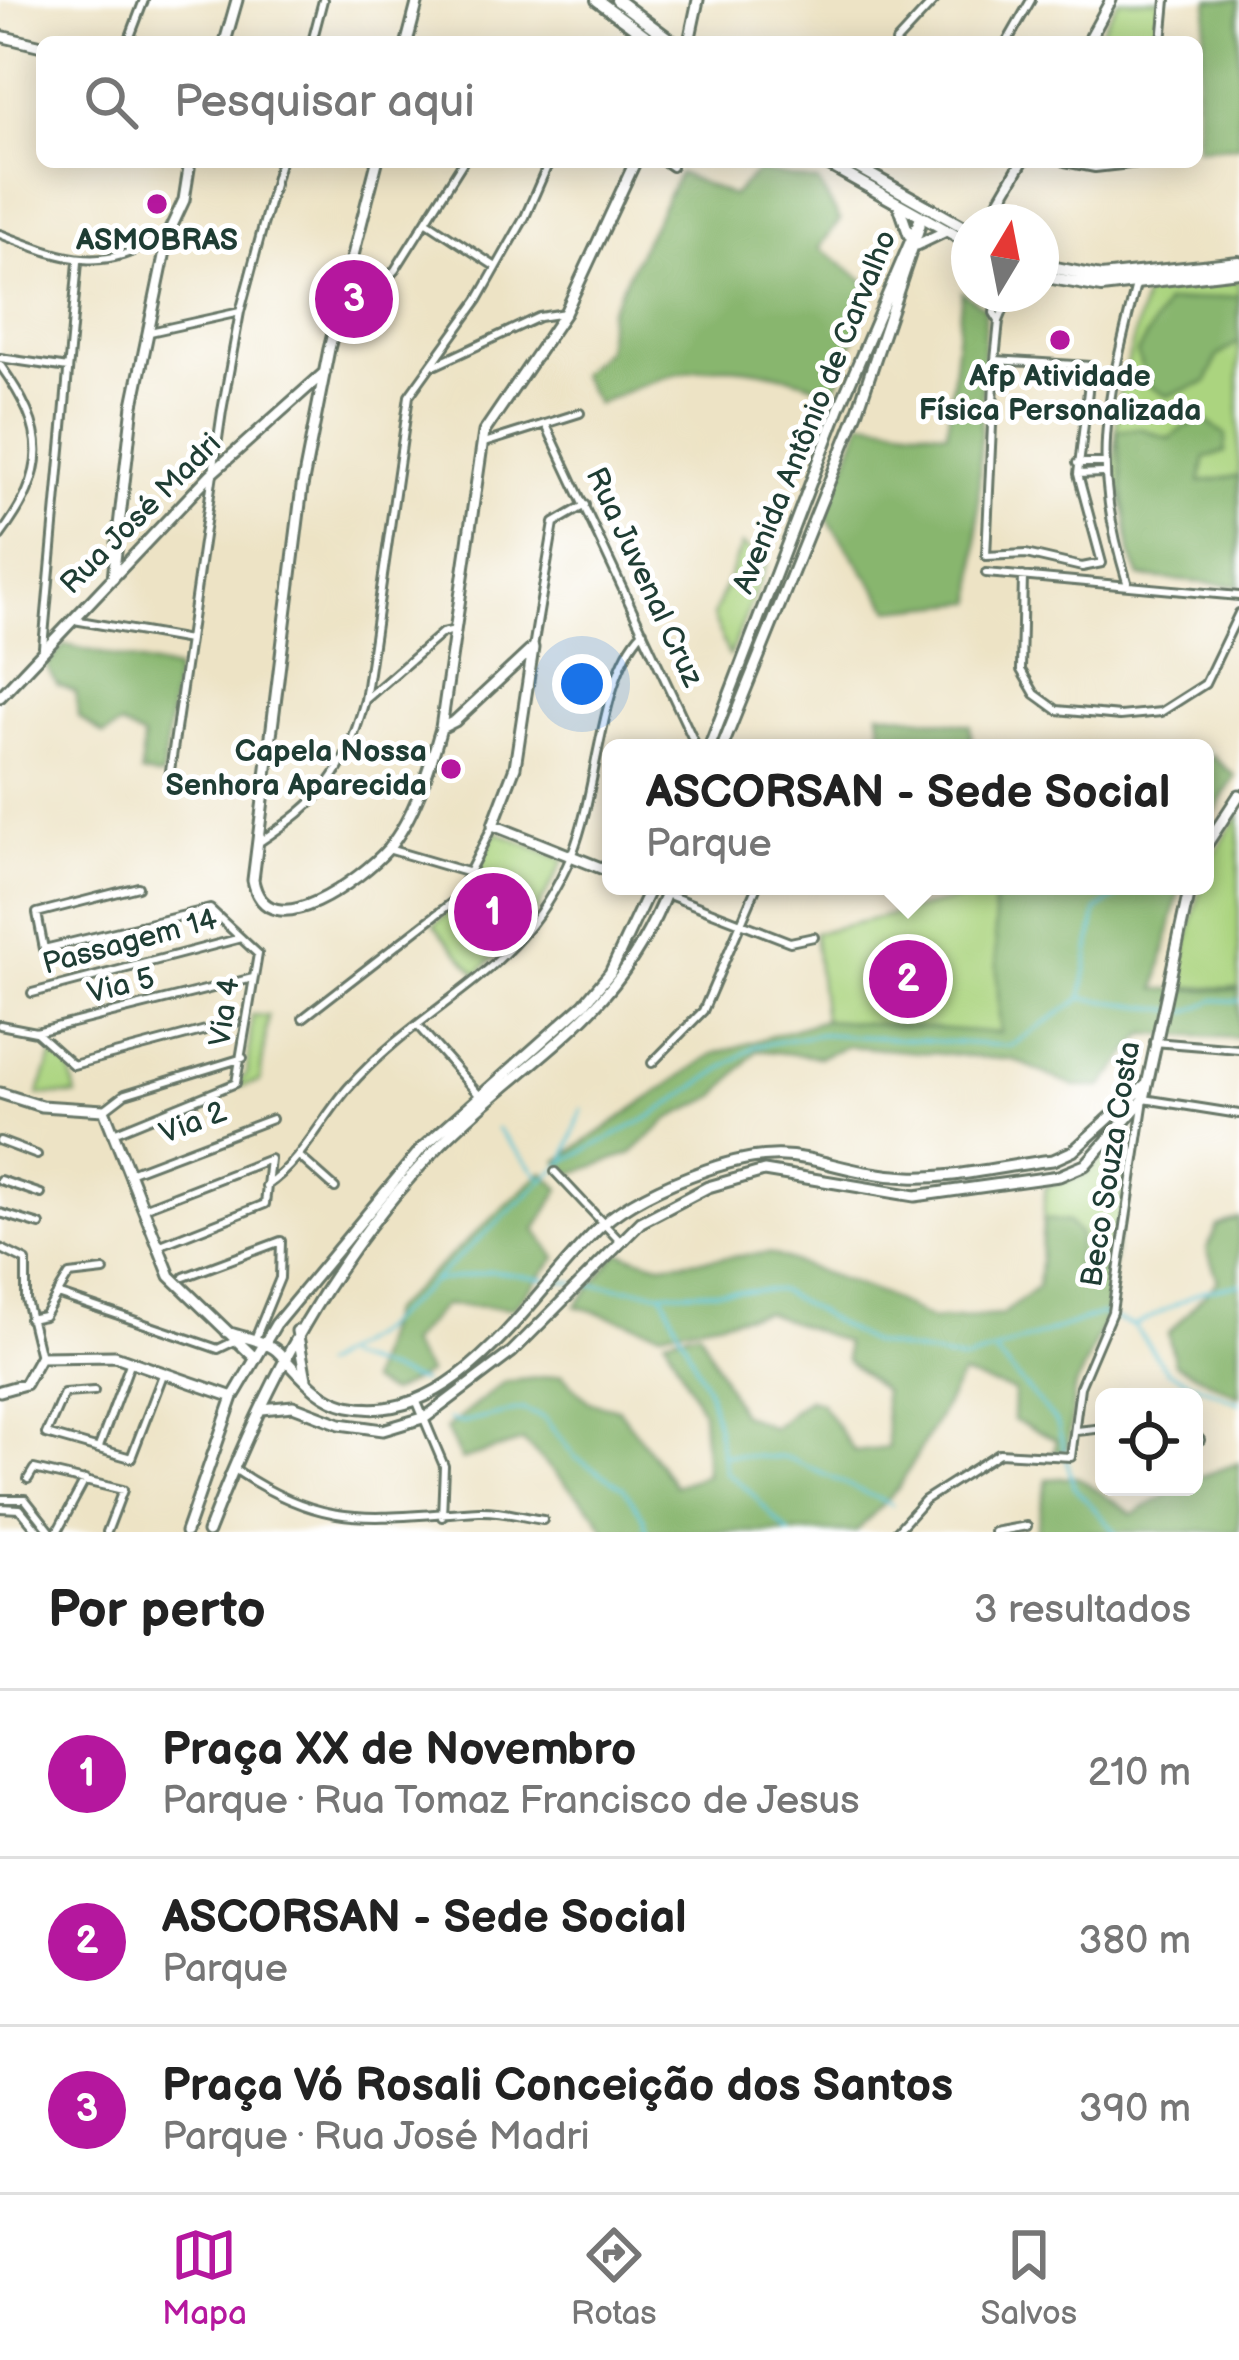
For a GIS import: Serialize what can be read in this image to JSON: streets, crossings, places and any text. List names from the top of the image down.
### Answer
{
  "streets": {
    "street": [
      "Avenida Antônio de Carvalho",
      "Rua José Madri",
      "Rua Juvenal Cruz",
      "Passagem 14",
      "Via 5",
      "Via 4",
      "Via 2",
      "Beco Souza Costa"
    ]
  },
  "crossings": [
    ["Passagem 14", "Via 4"],
    ["Via 5", "Via 4"]
  ],
  "places": ["ASMOBRAS", "Afp Atividade Física Personalizada", "Capela Nossa Senhora Aparecida"],
  "north": "top",
  "page": {
    "search": "Pesquisar aqui",
    "pins": ["3", "1", "2"],
    "popup": ["ASCORSAN - Sede Social", "Parque"],
    "heading": ["Por perto", "3 resultados"],
    "list": [
      {
        "mark": "1",
        "name": "Praça XX de Novembro",
        "note": "Parque · Rua Tomaz Francisco de Jesus",
        "value": "210 m"
      },
      {
        "mark": "2",
        "name": "ASCORSAN - Sede Social",
        "note": "Parque",
        "value": "380 m"
      },
      {
        "mark": "3",
        "name": "Praça Vó Rosali Conceição dos Santos",
        "note": "Parque · Rua José Madri",
        "value": "390 m"
      }
    ],
    "nav": ["Mapa", "Rotas", "Salvos"]
  }
}
